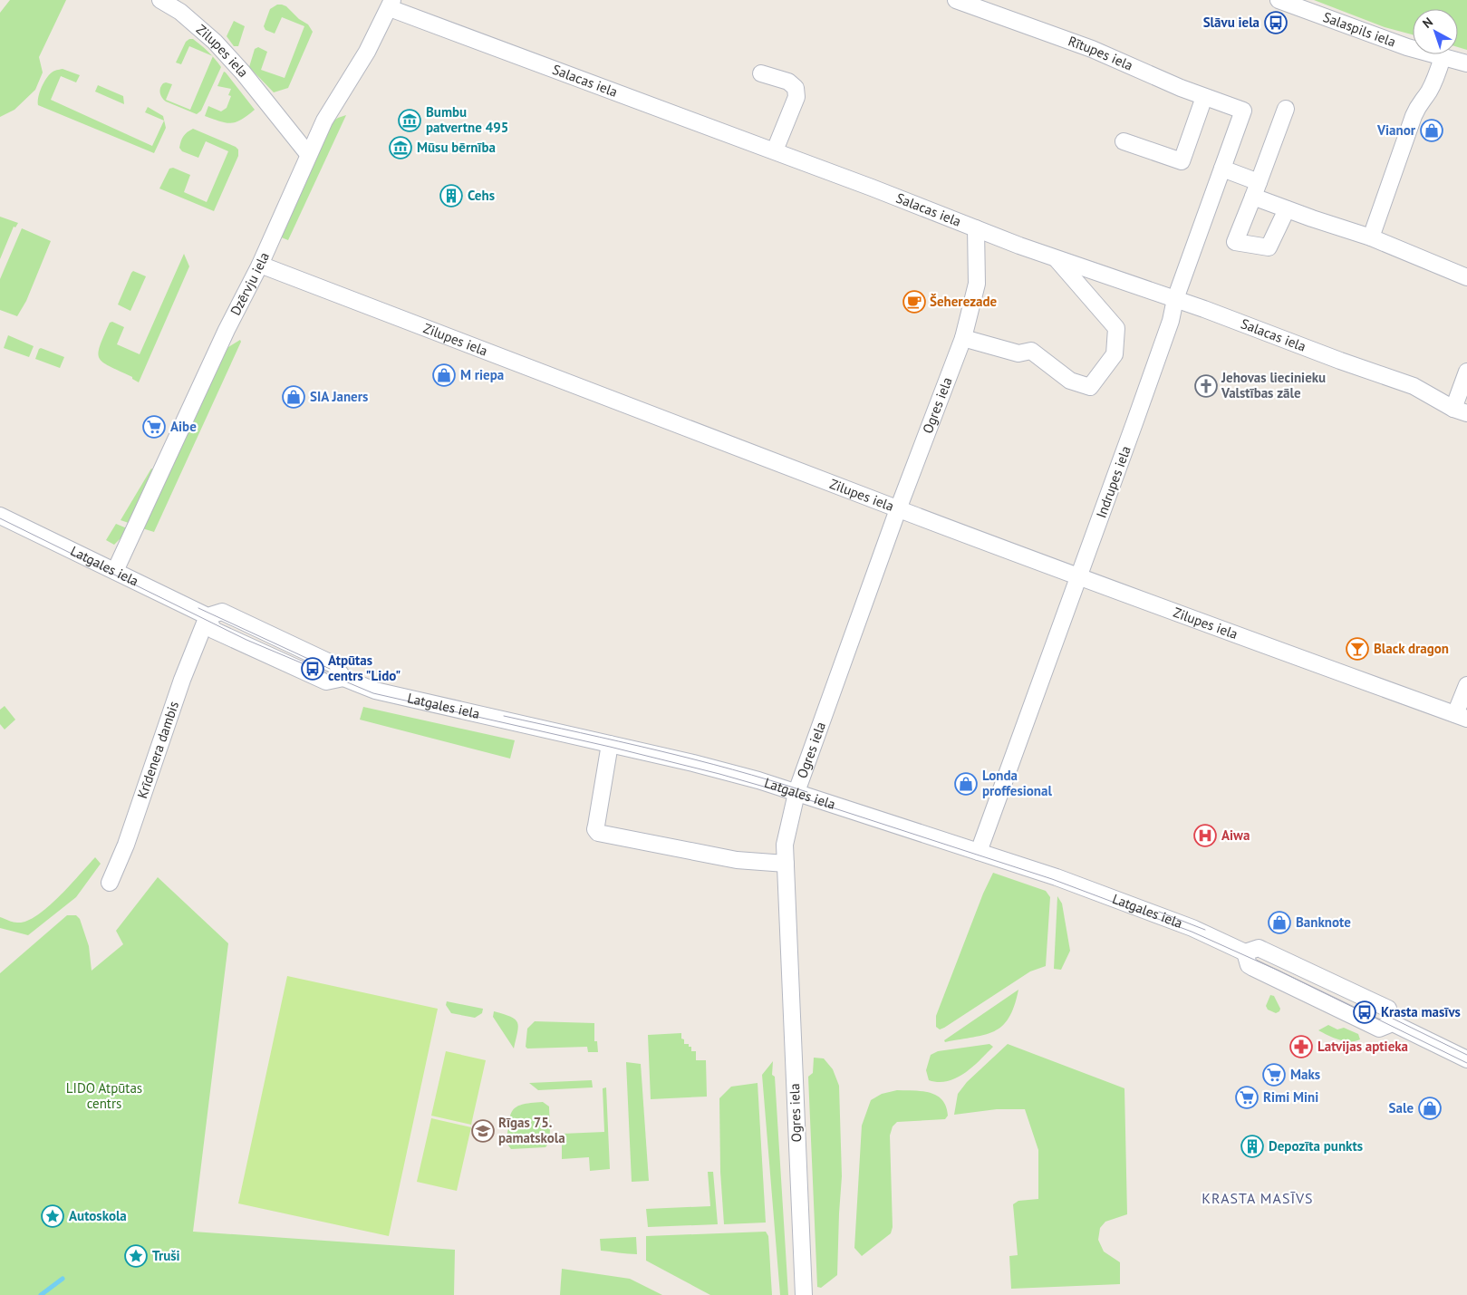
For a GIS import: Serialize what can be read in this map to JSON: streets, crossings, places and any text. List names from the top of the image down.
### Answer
{
  "streets": {
    "street": [
      "Salaspils iela",
      "Zilupes iela",
      "Rītupes iela",
      "Salacas iela",
      "Dzērvju iela",
      "Ogres iela",
      "Indrupes iela",
      "Latgales iela",
      "Krīdenera dambis"
    ]
  },
  "crossings": [
    ["Zilupes iela", "Dzērvju iela"],
    ["Zilupes iela", "Ogres iela"],
    ["Zilupes iela", "Indrupes iela"],
    ["Rītupes iela", "Indrupes iela"],
    ["Salacas iela", "Dzērvju iela"],
    ["Salacas iela", "Ogres iela"],
    ["Salacas iela", "Indrupes iela"],
    ["Dzērvju iela", "Latgales iela"],
    ["Ogres iela", "Latgales iela"],
    ["Indrupes iela", "Latgales iela"],
    ["Latgales iela", "Krīdenera dambis"]
  ],
  "districts": ["KRASTA MASĪVS"],
  "parks": ["LIDO Atpūtas centrs"],
  "places": {
    "bus stop": ["Slāvu iela", "Atpūtas centrs \"Lido\"", "Krasta masīvs"],
    "museum": ["Bumbu patvertne 495", "Mūsu bērnība"],
    "shop": [
      "Vianor",
      "M riepa",
      "SIA Janers",
      "Londa proffesional",
      "Banknote",
      "Sale"
    ],
    "building": ["Cehs", "Depozīta punkts"],
    "cafe": ["Šeherezade"],
    "church": ["Jehovas liecinieku Valstības zāle"],
    "supermarket": ["Aibe", "Maks", "Rimi Mini"],
    "bar": ["Black dragon"],
    "hospital": ["Aiwa"],
    "pharmacy": ["Latvijas aptieka"],
    "school or university": ["Rīgas 75. pamatskola"],
    "place": ["Autoskola", "Truši"]
  },
  "north": "top left"
}
